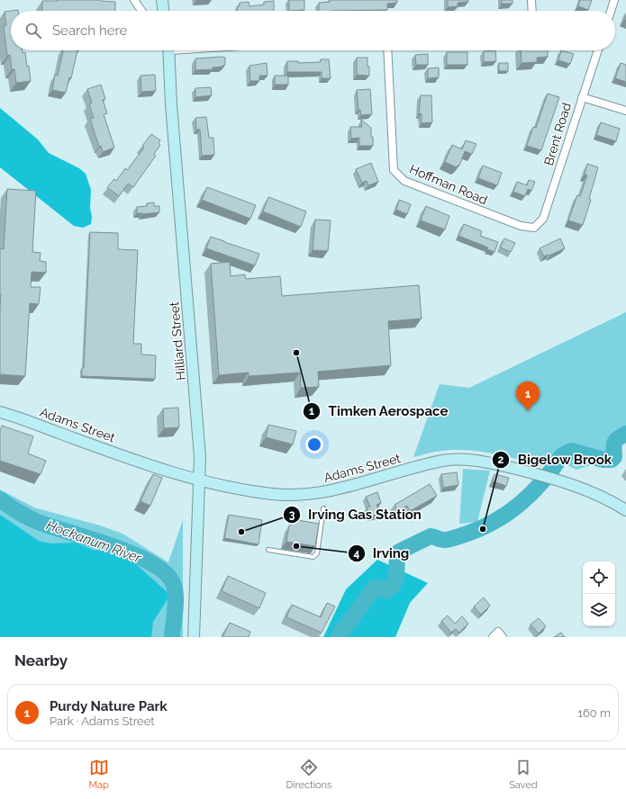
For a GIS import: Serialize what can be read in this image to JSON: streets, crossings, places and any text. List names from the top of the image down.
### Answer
{
  "streets": {
    "main road": ["Hilliard Street", "Adams Street"],
    "street": ["Brent Road", "Hoffman Road"]
  },
  "crossings": [
    ["Brent Road", "Hoffman Road"],
    ["Hilliard Street", "Adams Street"]
  ],
  "water": ["Hockanum River"],
  "places": [
    "Timken Aerospace",
    "Bigelow Brook",
    "Irving Gas Station",
    "Irving"
  ],
  "page": {
    "search": "Search here",
    "pins": "1",
    "heading": "Nearby",
    "list": [
      {
        "mark": "1",
        "name": "Purdy Nature Park",
        "note": "Park · Adams Street",
        "value": "160 m"
      }
    ],
    "nav": ["Map", "Directions", "Saved"]
  }
}
